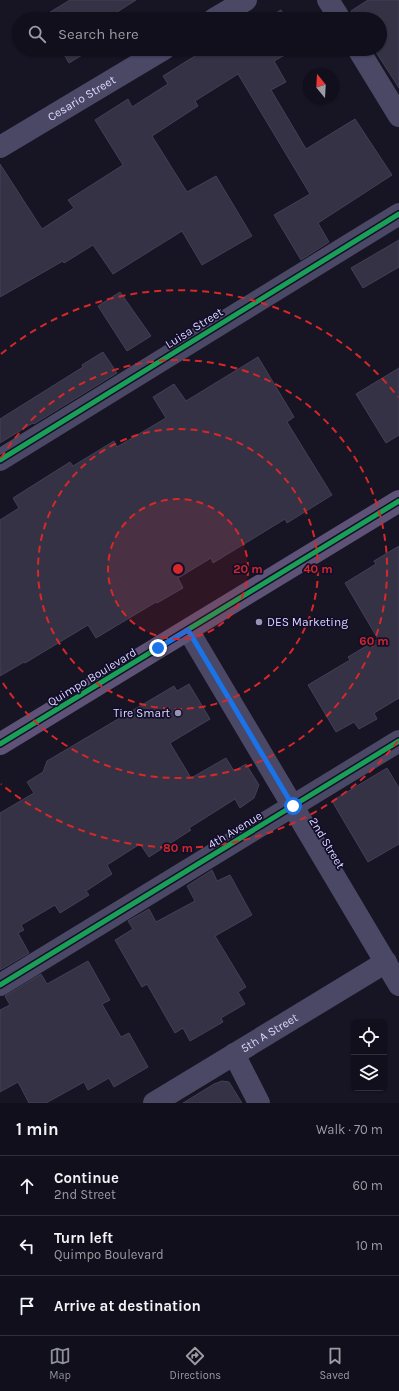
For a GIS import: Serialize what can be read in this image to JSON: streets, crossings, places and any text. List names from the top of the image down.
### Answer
{
  "streets": {
    "main road": ["Quimpo Boulevard"],
    "street": [
      "Cesario Street",
      "Luisa Street",
      "4th Avenue",
      "2nd Street",
      "5th A Street"
    ]
  },
  "crossings": [
    ["Quimpo Boulevard", "2nd Street"],
    ["4th Avenue", "2nd Street"],
    ["2nd Street", "5th A Street"]
  ],
  "places": ["DES Marketing", "Tire Smart"],
  "north": "top",
  "page": {
    "search": "Search here",
    "heading": ["1 min", "Walk · 70 m"],
    "list": [
      ["Continue", "2nd Street", "60 m"],
      ["Turn left", "Quimpo Boulevard", "10 m"],
      "Arrive at destination"
    ],
    "nav": ["Map", "Directions", "Saved"]
  },
  "rings": [
    "20 m",
    "40 m",
    "60 m",
    "80 m"
  ]
}
